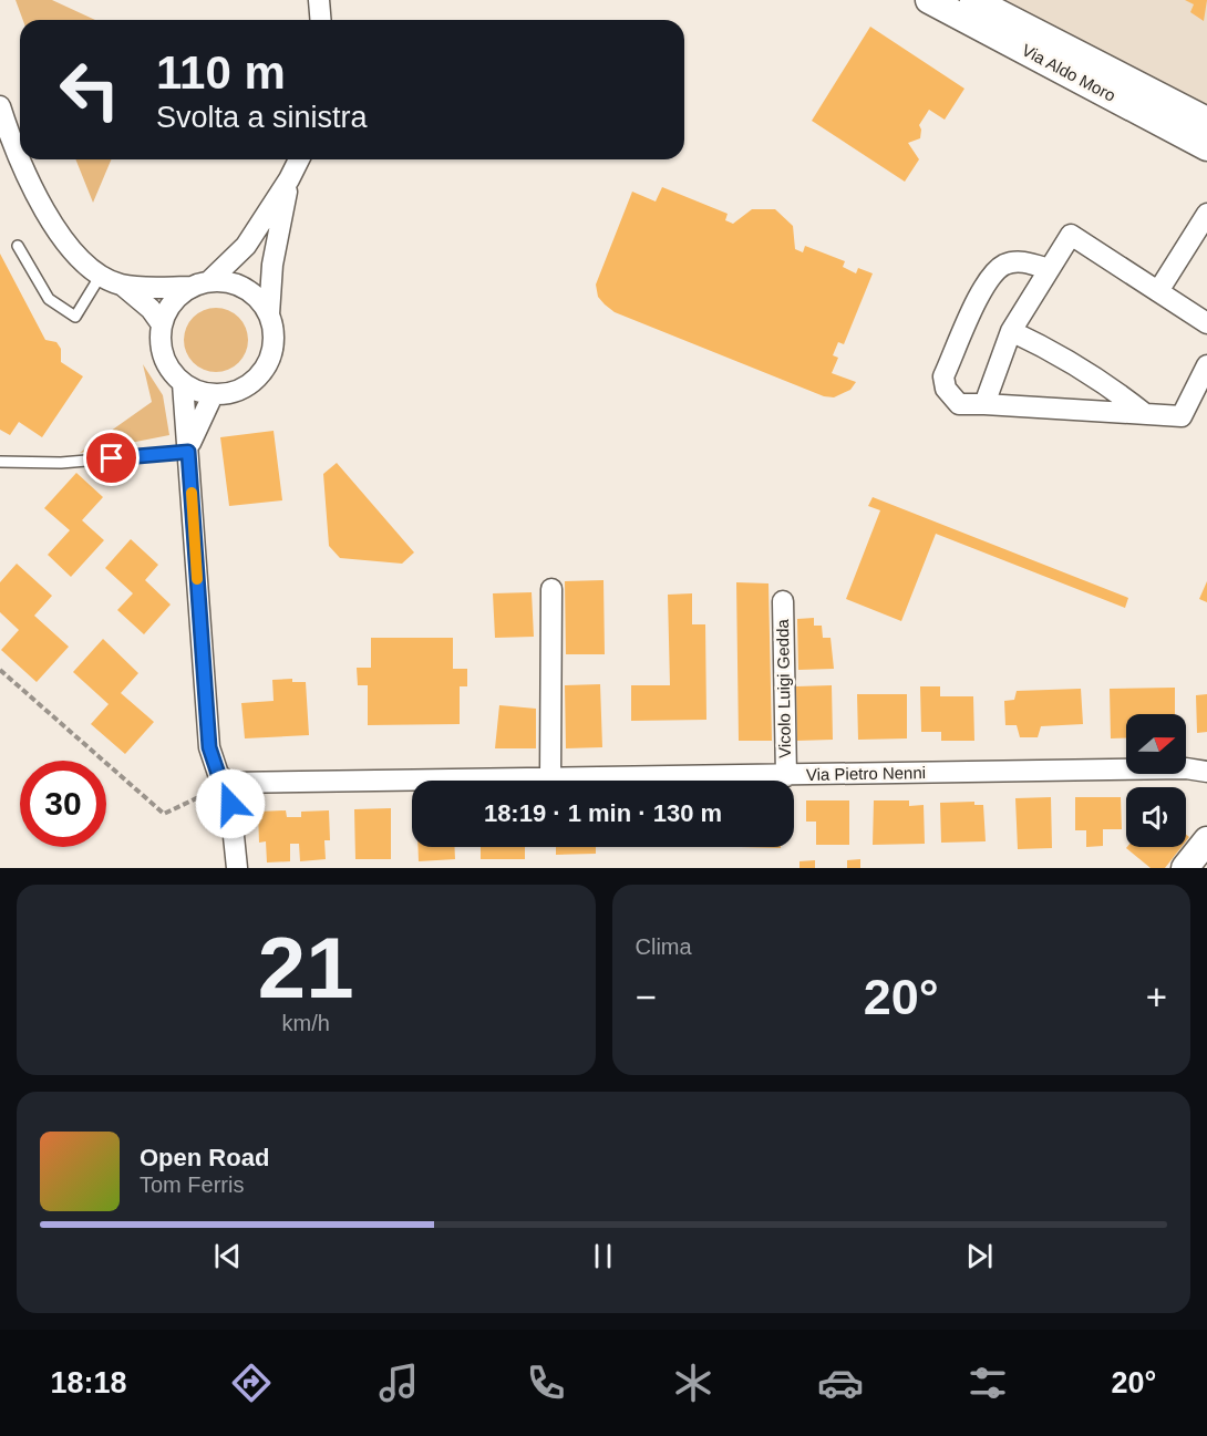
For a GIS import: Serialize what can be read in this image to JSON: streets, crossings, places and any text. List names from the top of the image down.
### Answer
{
  "streets": {
    "street": ["Via Aldo Moro", "Vicolo Luigi Gedda", "Via Pietro Nenni"]
  },
  "crossings": [
    ["Vicolo Luigi Gedda", "Via Pietro Nenni"]
  ],
  "north": "right",
  "page": {
    "turn": ["110 m", "Svolta a sinistra"],
    "limit": "30",
    "trip": "18:19 · 1 min · 130 m",
    "tile": [
      ["21", "km/h"],
      "Clima"
    ],
    "heat": ["−", "20°", "+"],
    "song": ["Open Road", "Tom Ferris"],
    "tabs": ["18:18", "20°"]
  }
}
